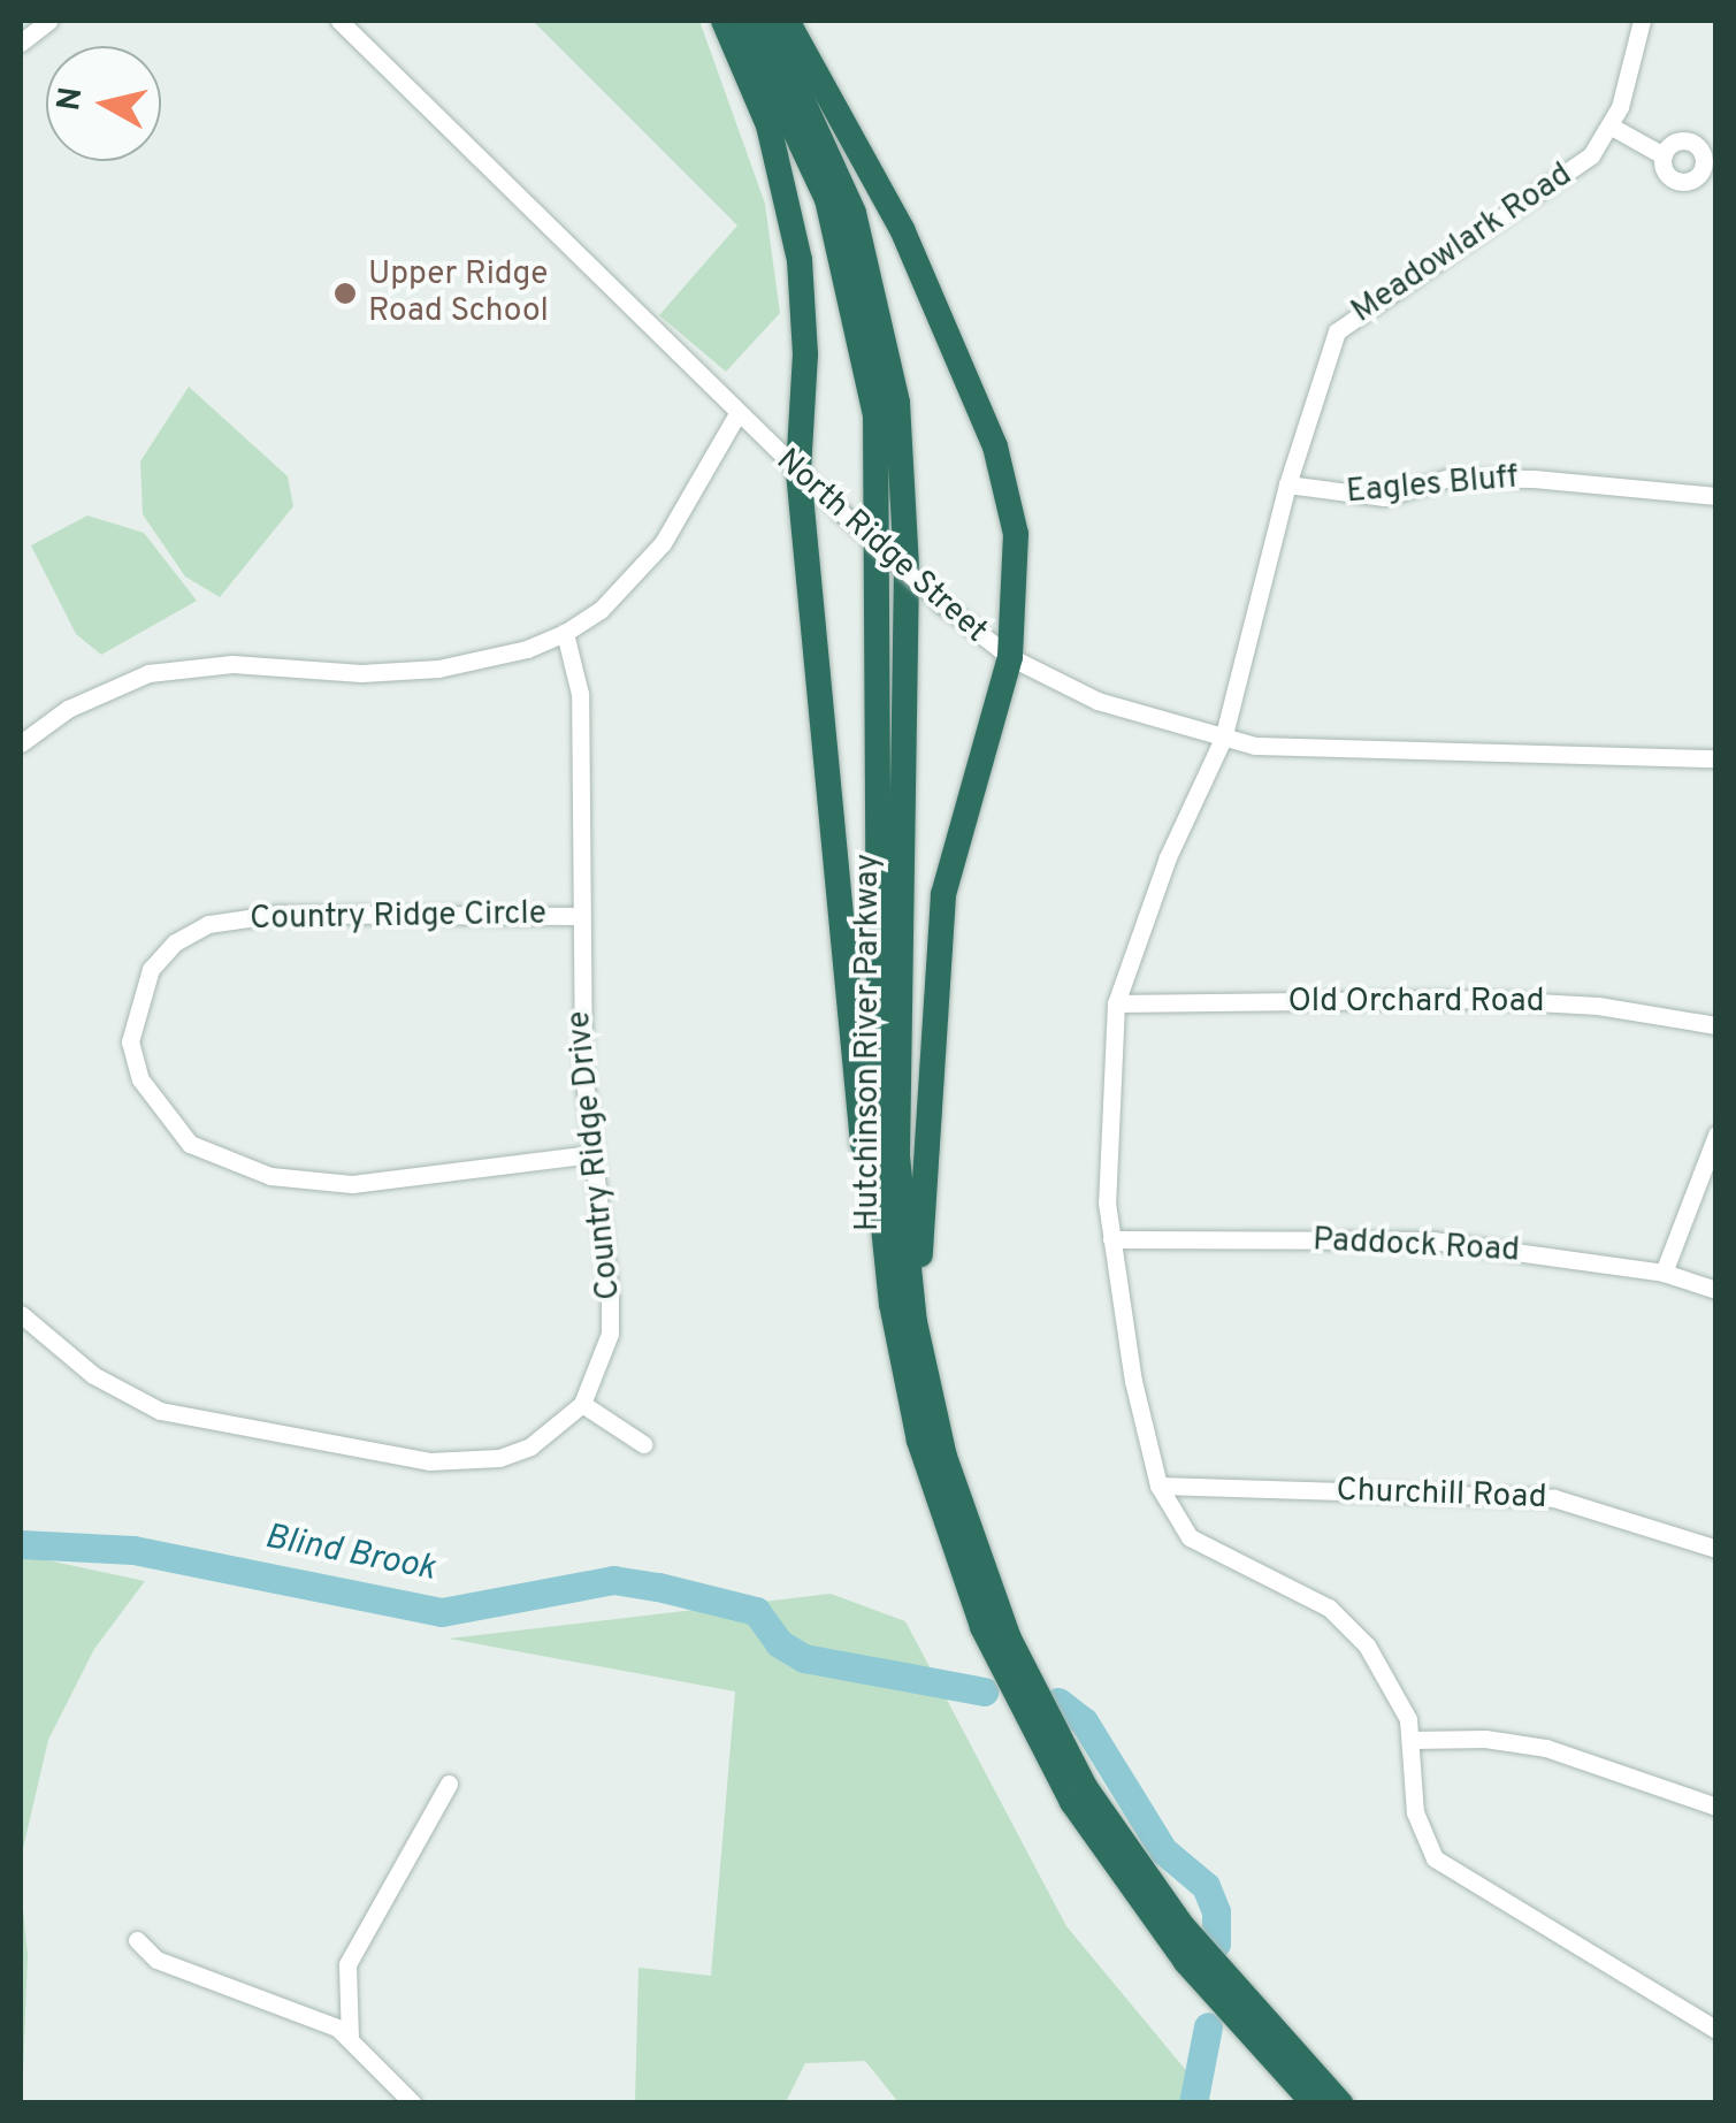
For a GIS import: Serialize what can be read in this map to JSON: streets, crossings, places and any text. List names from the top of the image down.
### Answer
{
  "streets": {
    "highway": ["Hutchinson River Parkway"],
    "street": [
      "Meadowlark Road",
      "Eagles Bluff",
      "North Ridge Street",
      "Country Ridge Circle",
      "Old Orchard Road",
      "Country Ridge Drive",
      "Paddock Road",
      "Churchill Road"
    ]
  },
  "crossings": [
    ["Meadowlark Road", "Eagles Bluff"],
    ["Meadowlark Road", "North Ridge Street"],
    ["Meadowlark Road", "Old Orchard Road"],
    ["Meadowlark Road", "Paddock Road"],
    ["Meadowlark Road", "Churchill Road"],
    ["Country Ridge Circle", "Country Ridge Drive"]
  ],
  "water": ["Blind Brook"],
  "places": ["Upper Ridge Road School"],
  "north": "left"
}
